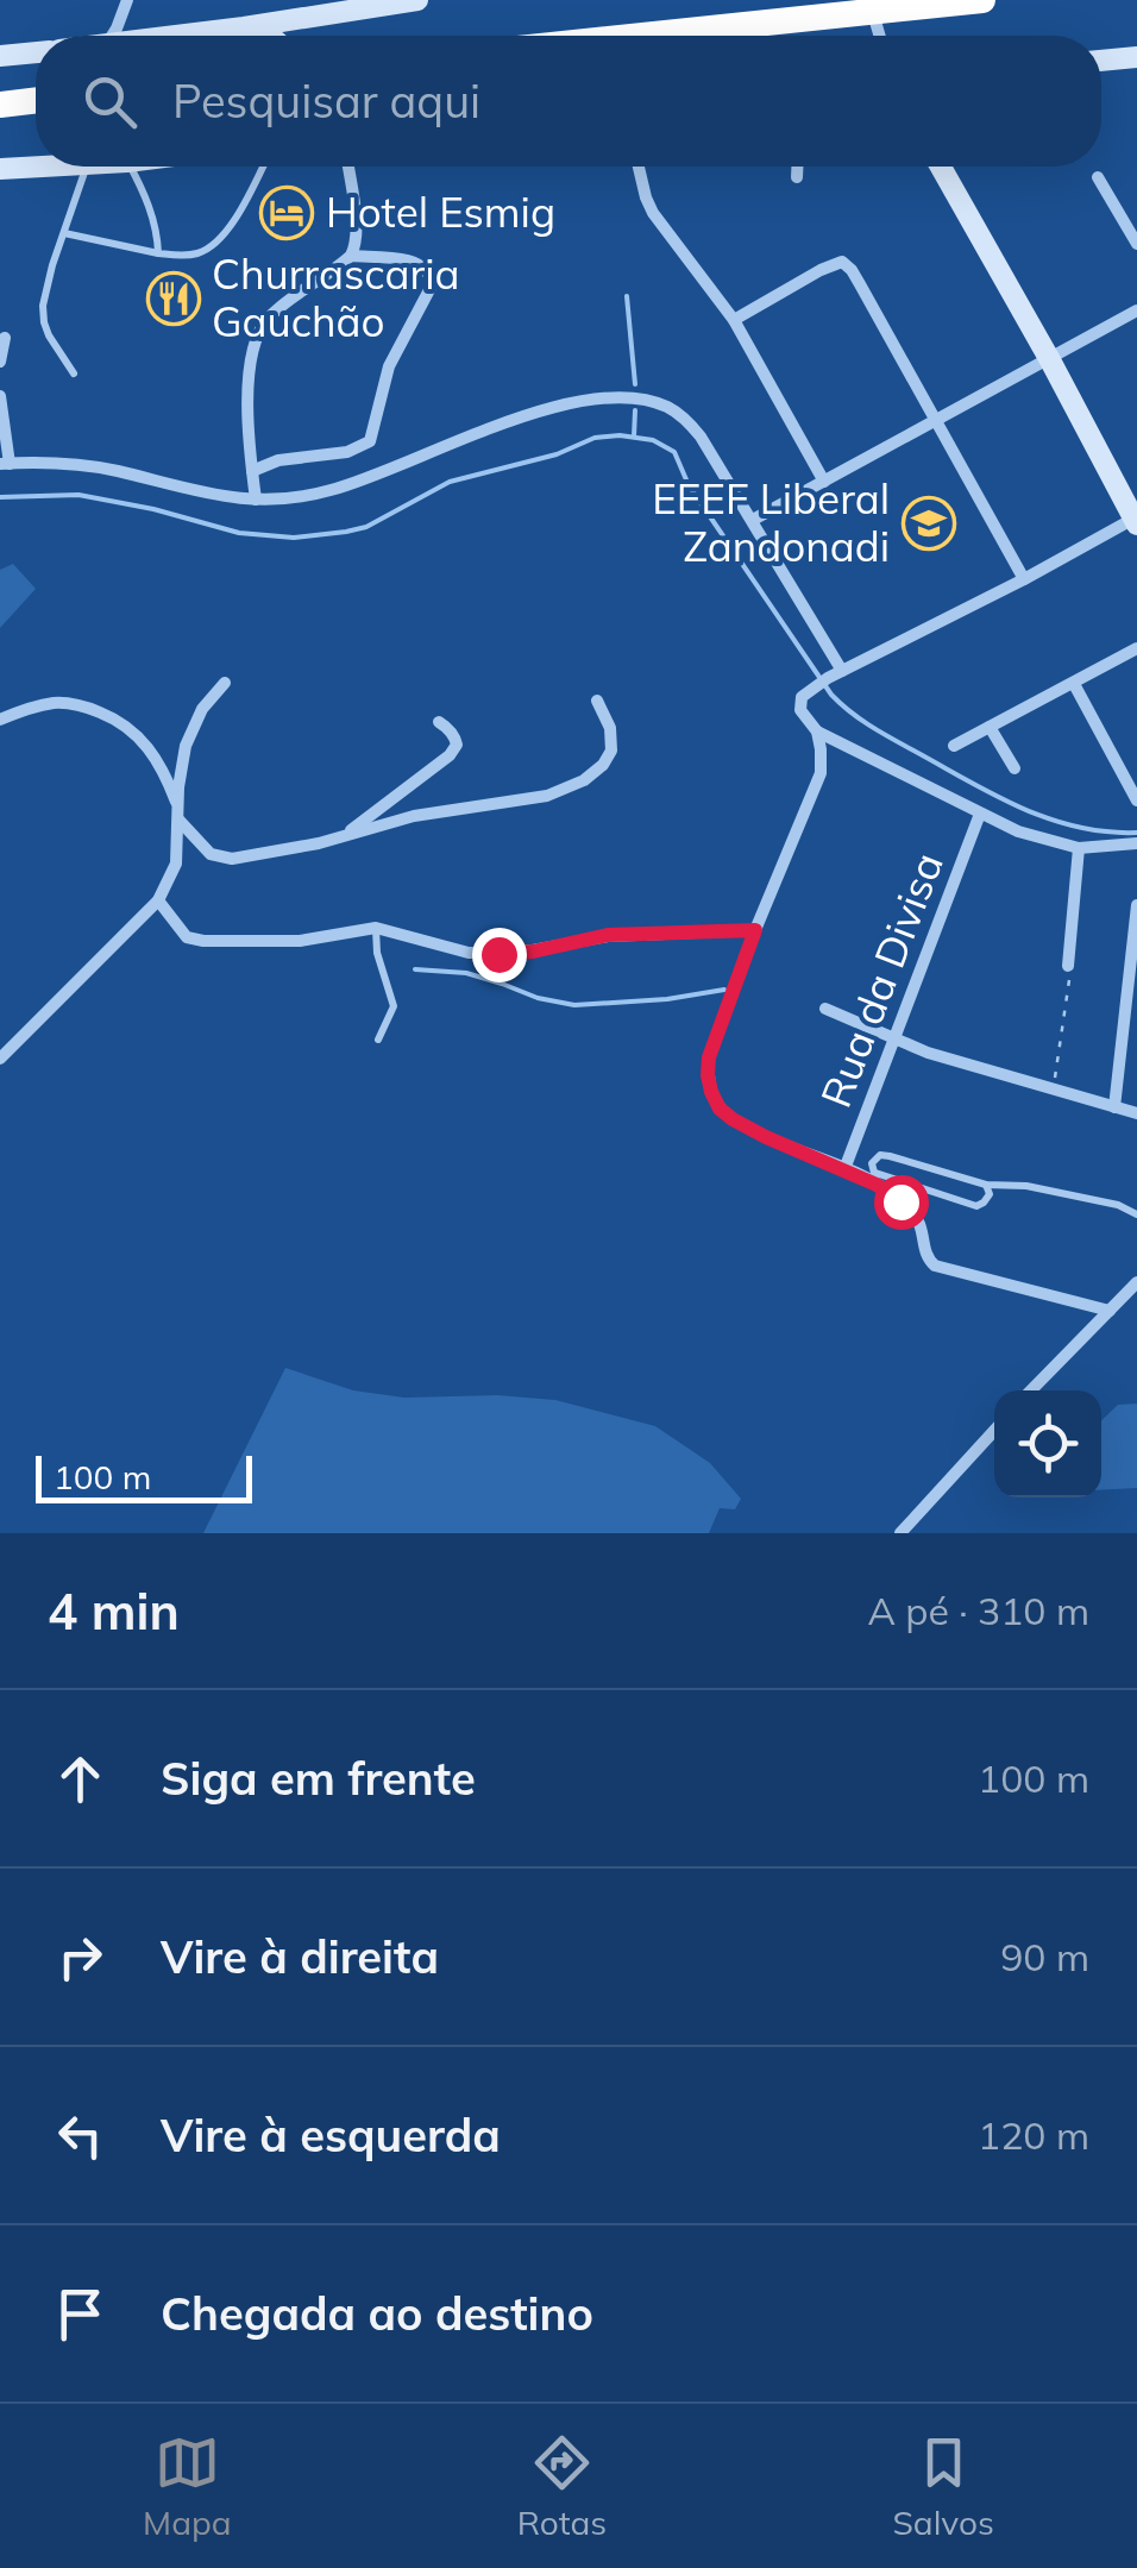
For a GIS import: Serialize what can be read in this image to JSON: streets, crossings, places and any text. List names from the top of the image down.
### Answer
{
  "streets": {
    "street": ["Rua da Divisa"]
  },
  "places": {
    "hotel": ["Hotel Esmig"],
    "restaurant": ["Churrascaria Gauchão"],
    "school or university": ["EEEF Liberal Zandonadi"]
  },
  "scale_bar": "100 m",
  "page": {
    "search": "Pesquisar aqui",
    "scale": "100 m",
    "heading": ["4 min", "A pé · 310 m"],
    "list": [
      ["Siga em frente", "100 m"],
      ["Vire à direita", "90 m"],
      ["Vire à esquerda", "120 m"],
      "Chegada ao destino"
    ],
    "nav": ["Mapa", "Rotas", "Salvos"]
  }
}
